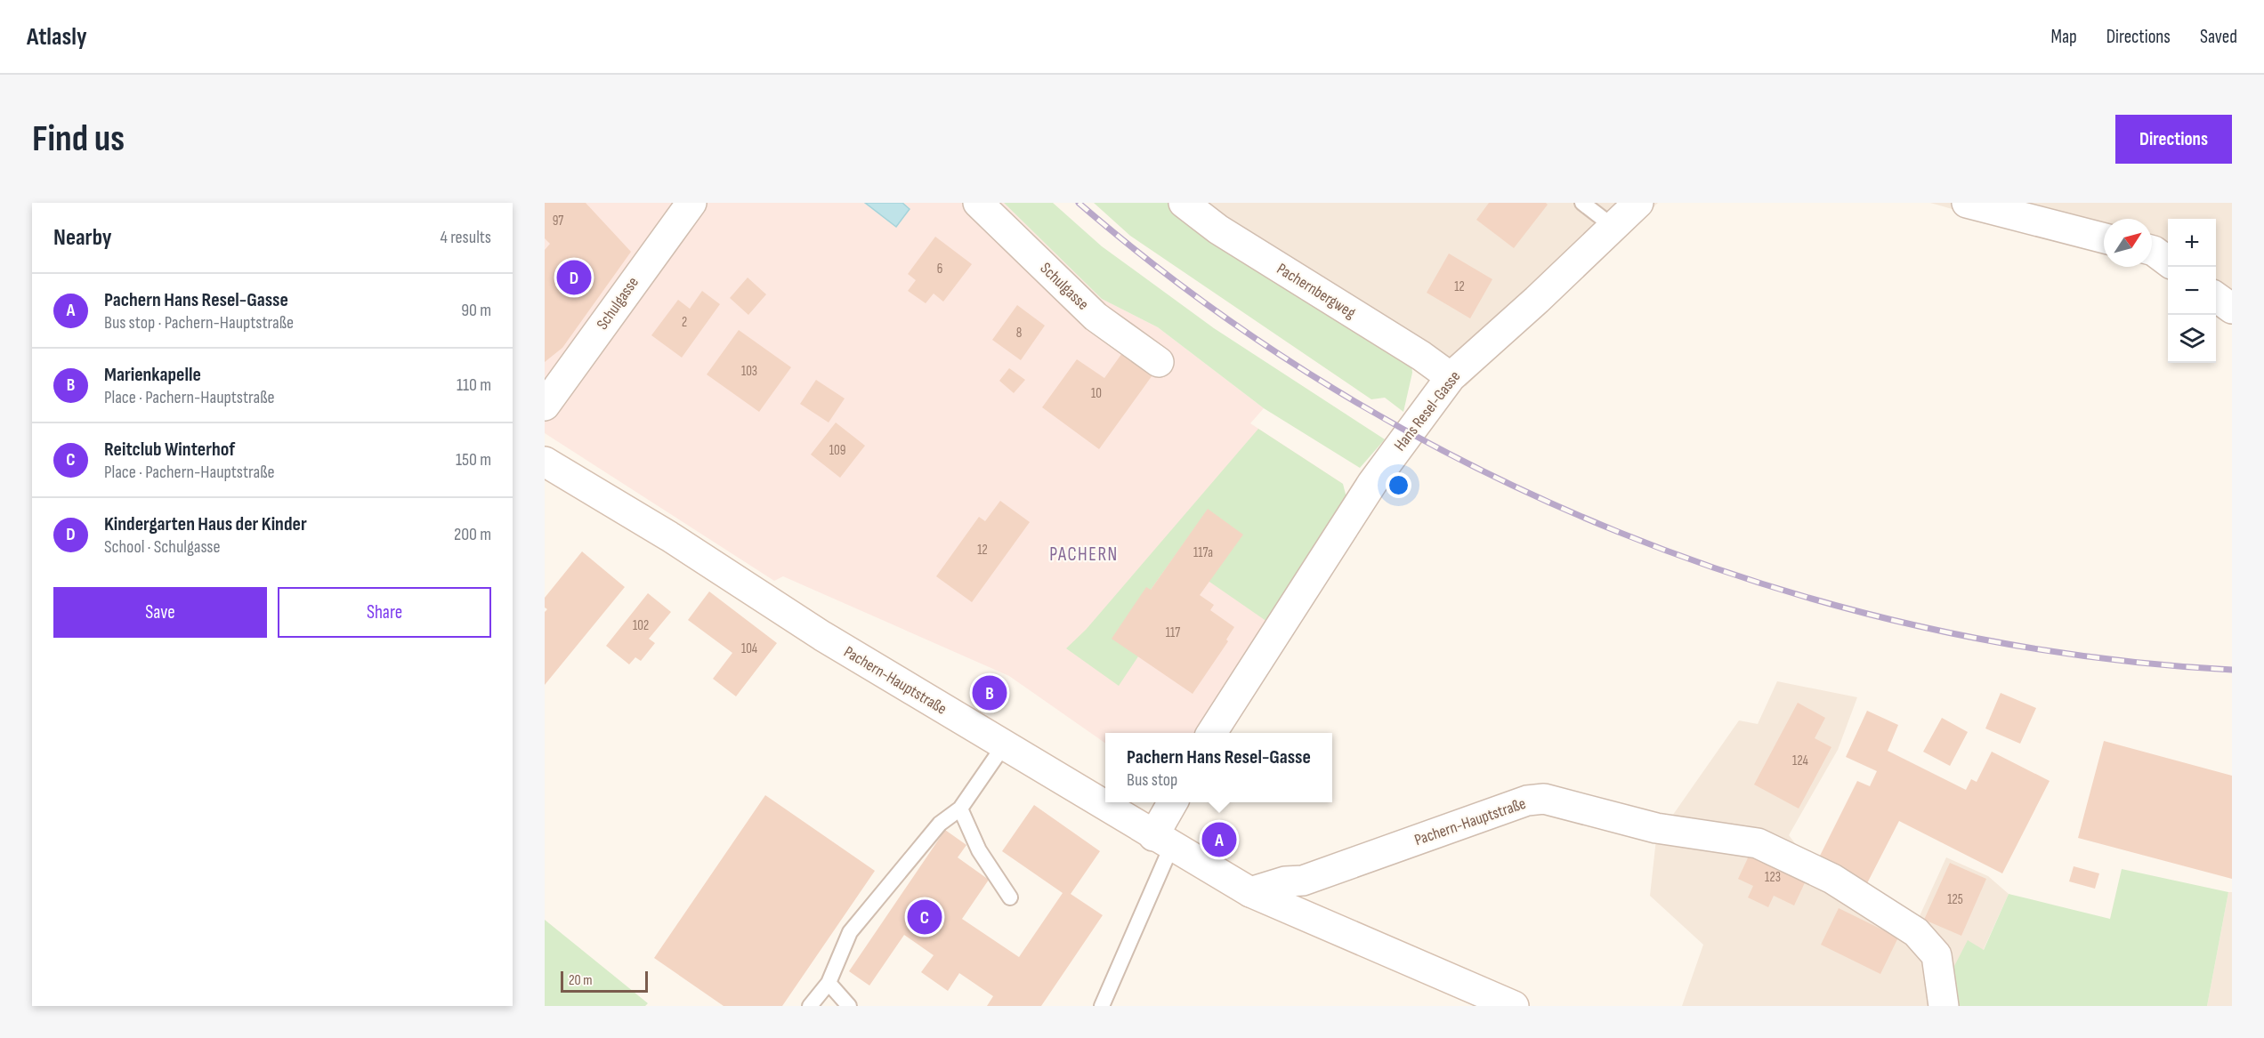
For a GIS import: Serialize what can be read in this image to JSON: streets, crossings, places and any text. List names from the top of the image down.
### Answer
{
  "streets": {
    "street": [
      "Schulgasse",
      "Pachernbergweg",
      "Hans Resel-Gasse",
      "Pachern-Hauptstraße"
    ]
  },
  "crossings": [
    ["Pachernbergweg", "Hans Resel-Gasse"]
  ],
  "districts": ["PACHERN"],
  "house_numbers": [
    "97",
    "6",
    "12",
    "2",
    "8",
    "103",
    "10",
    "109",
    "12",
    "117a",
    "102",
    "117",
    "104",
    "124",
    "123",
    "125"
  ],
  "scale_bar": "20 m",
  "north": "top right",
  "page": {
    "header": "Atlasly",
    "nav": ["Map", "Directions", "Saved"],
    "buttons": [
      "Directions",
      ["Save", "Share"]
    ],
    "title": "Find us",
    "heading": ["Nearby", "4 results"],
    "map_buttons": ["+", "−"],
    "pins": [
      "D",
      "B",
      "A",
      "C"
    ],
    "list": [
      {
        "mark": "A",
        "name": "Pachern Hans Resel-Gasse",
        "note": "Bus stop · Pachern-Hauptstraße",
        "value": "90 m"
      },
      {
        "mark": "B",
        "name": "Marienkapelle",
        "note": "Place · Pachern-Hauptstraße",
        "value": "110 m"
      },
      {
        "mark": "C",
        "name": "Reitclub Winterhof",
        "note": "Place · Pachern-Hauptstraße",
        "value": "150 m"
      },
      {
        "mark": "D",
        "name": "Kindergarten Haus der Kinder",
        "note": "School · Schulgasse",
        "value": "200 m"
      }
    ],
    "popup": ["Pachern Hans Resel-Gasse", "Bus stop"],
    "scale": "20 m"
  }
}
